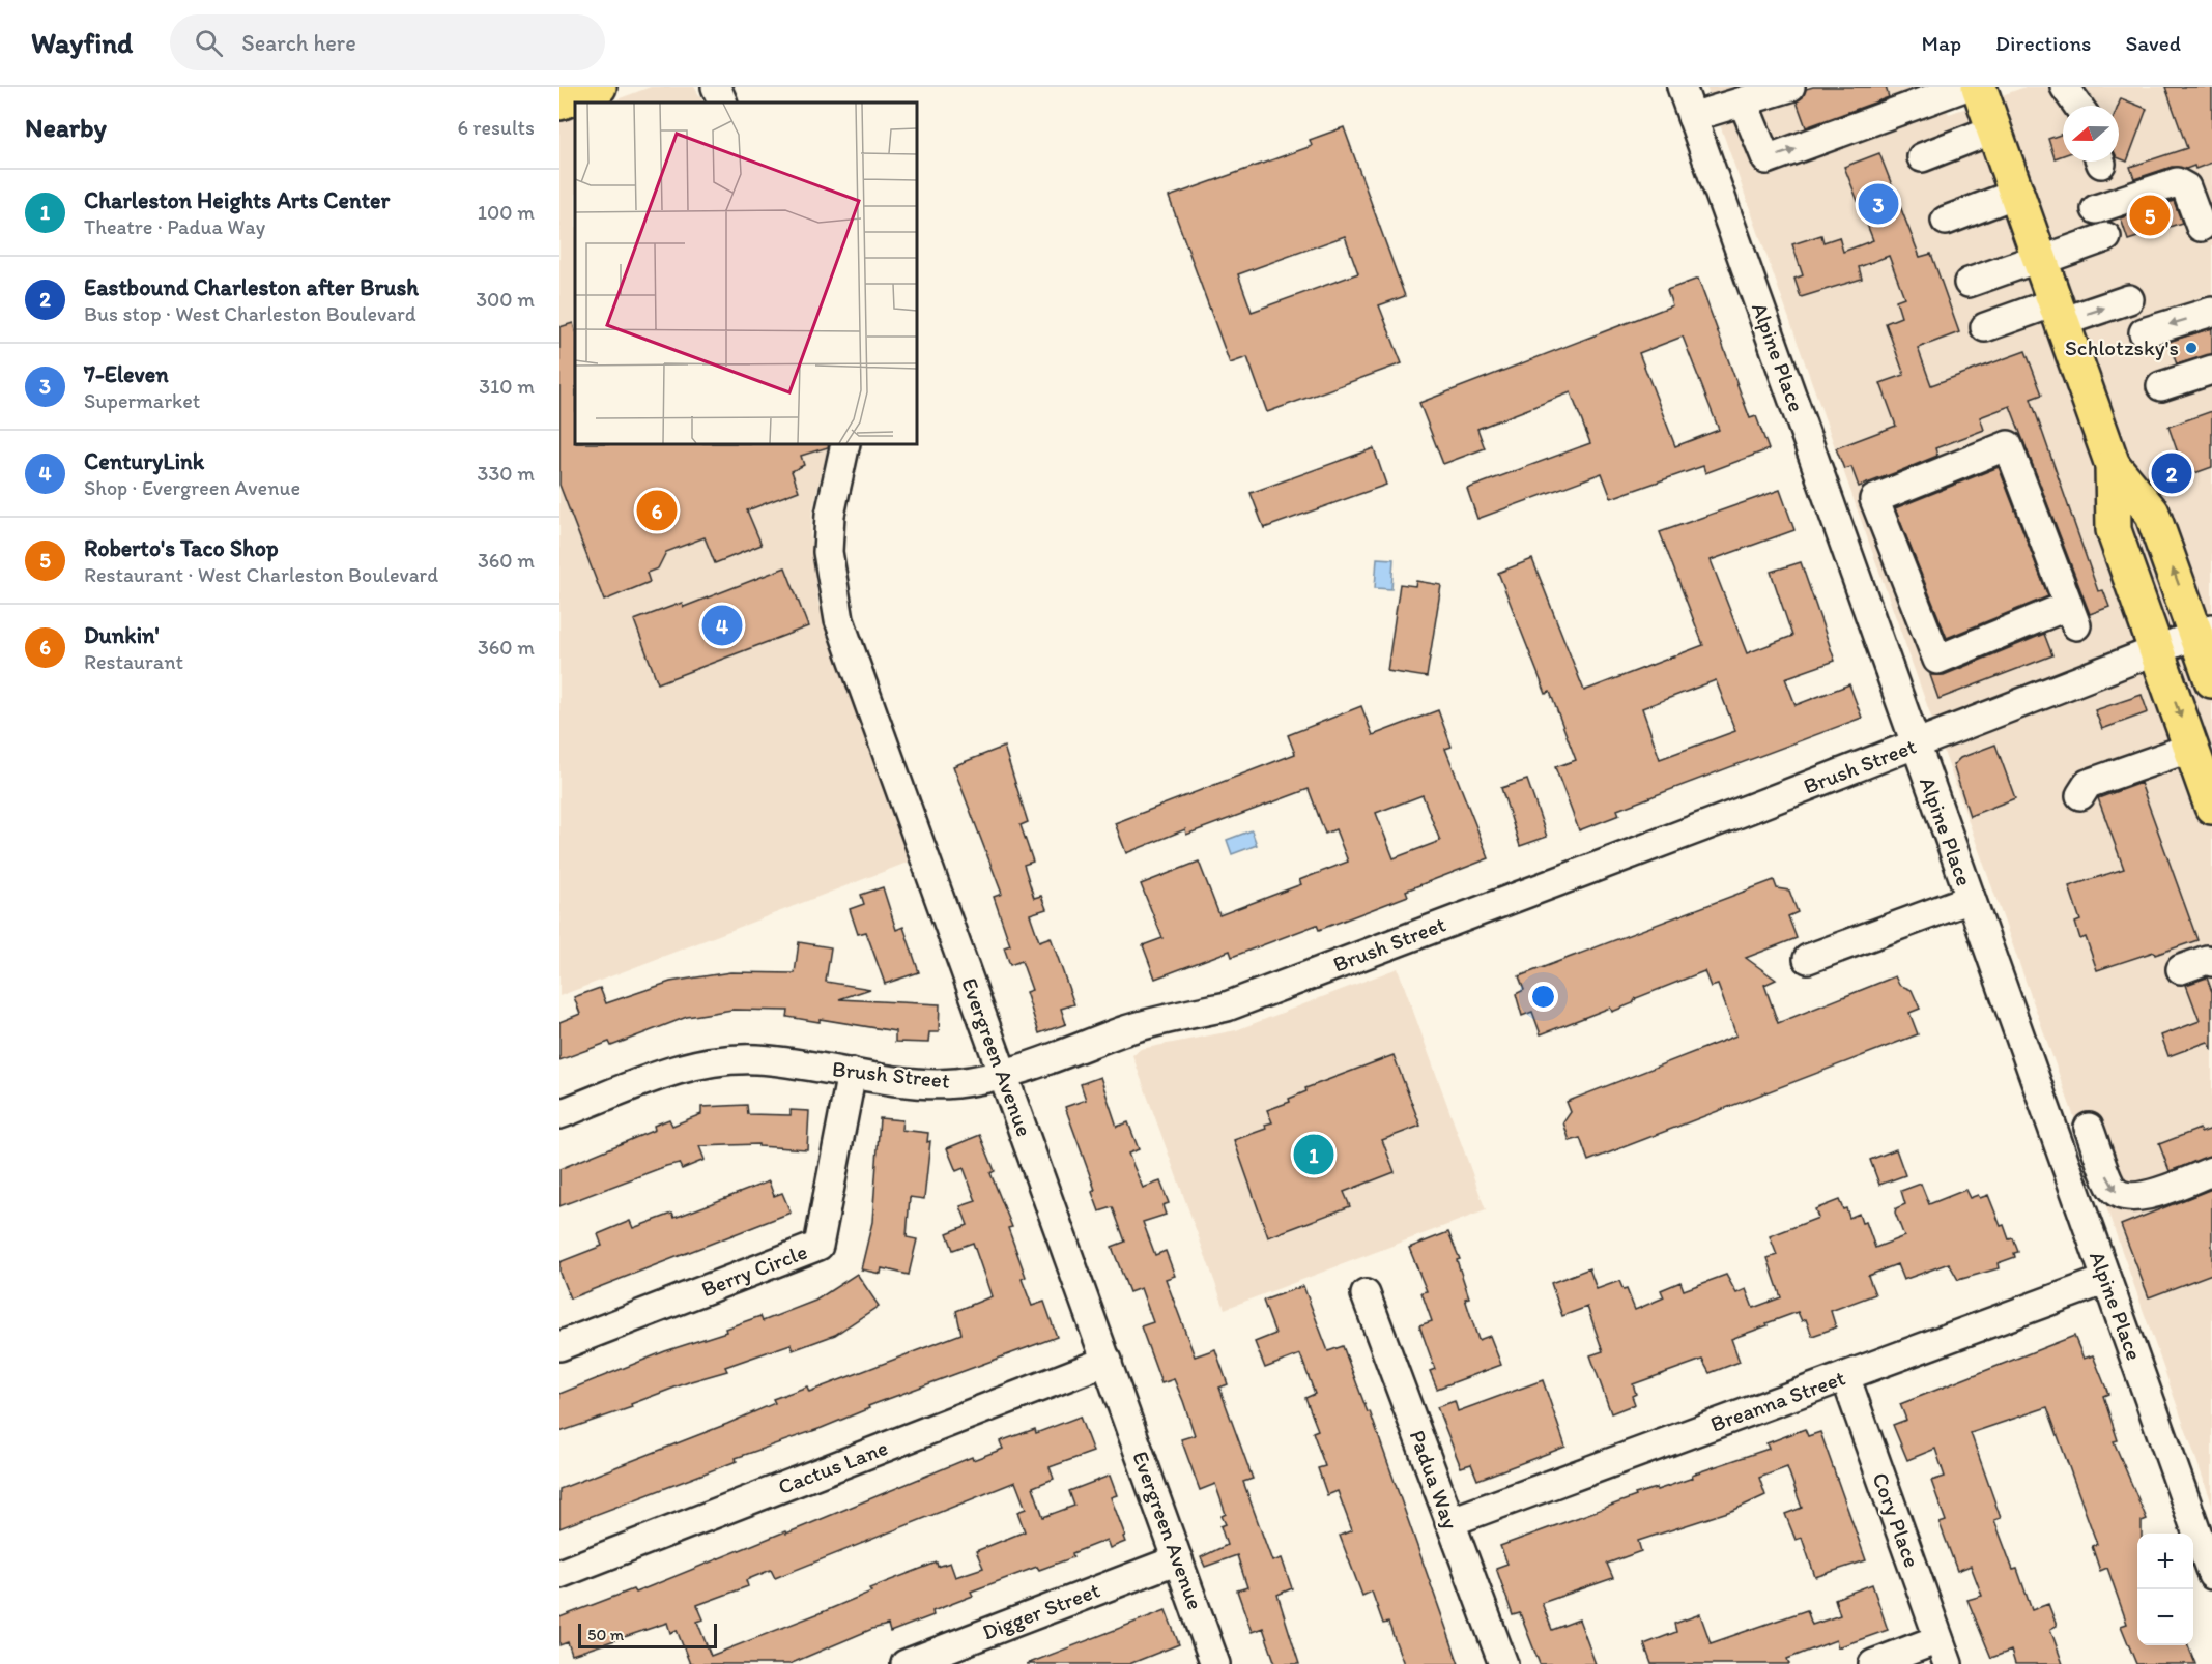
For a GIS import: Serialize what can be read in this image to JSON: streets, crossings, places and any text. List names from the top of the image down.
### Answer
{
  "streets": {
    "street": [
      "Alpine Place",
      "Brush Street",
      "Evergreen Avenue",
      "Berry Circle",
      "Breanna Street",
      "Cactus Lane",
      "Padua Way",
      "Cory Place",
      "Digger Street"
    ]
  },
  "crossings": [
    ["Alpine Place", "Brush Street"],
    ["Alpine Place", "Breanna Street"],
    ["Brush Street", "Evergreen Avenue"],
    ["Brush Street", "Berry Circle"],
    ["Evergreen Avenue", "Cactus Lane"],
    ["Evergreen Avenue", "Digger Street"],
    ["Breanna Street", "Padua Way"],
    ["Breanna Street", "Cory Place"]
  ],
  "places": ["Schlotzsky's"],
  "scale_bar": "50 m",
  "north": "left",
  "page": {
    "header": "Wayfind",
    "search": "Search here",
    "nav": ["Map", "Directions", "Saved"],
    "heading": ["Nearby", "6 results"],
    "list": [
      {
        "mark": "1",
        "name": "Charleston Heights Arts Center",
        "note": "Theatre · Padua Way",
        "value": "100 m"
      },
      {
        "mark": "2",
        "name": "Eastbound Charleston after Brush",
        "note": "Bus stop · West Charleston Boulevard",
        "value": "300 m"
      },
      {
        "mark": "3",
        "name": "7-Eleven",
        "note": "Supermarket",
        "value": "310 m"
      },
      {
        "mark": "4",
        "name": "CenturyLink",
        "note": "Shop · Evergreen Avenue",
        "value": "330 m"
      },
      {
        "mark": "5",
        "name": "Roberto's Taco Shop",
        "note": "Restaurant · West Charleston Boulevard",
        "value": "360 m"
      },
      {
        "mark": "6",
        "name": "Dunkin'",
        "note": "Restaurant",
        "value": "360 m"
      }
    ],
    "pins": [
      "3",
      "5",
      "2",
      "6",
      "4",
      "1"
    ],
    "map_buttons": ["+", "−"],
    "scale": "50 m"
  }
}
